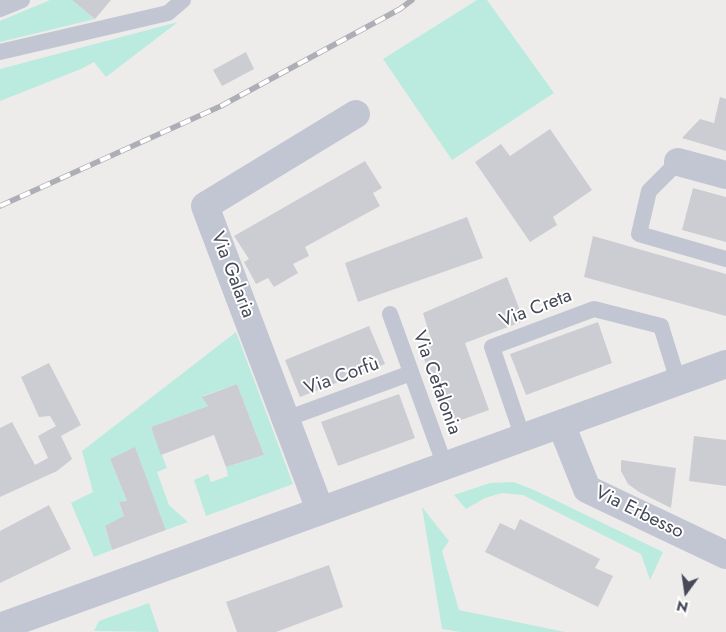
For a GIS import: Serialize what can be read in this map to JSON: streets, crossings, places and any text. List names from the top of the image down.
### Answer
{
  "streets": {
    "street": ["Via Galaria", "Via Erbesso"],
    "lane": ["Via Creta", "Via Corfù", "Via Cefalonia"]
  },
  "crossings": [
    ["Via Galaria", "Via Corfù"],
    ["Via Corfù", "Via Cefalonia"]
  ],
  "north": "bottom"
}
